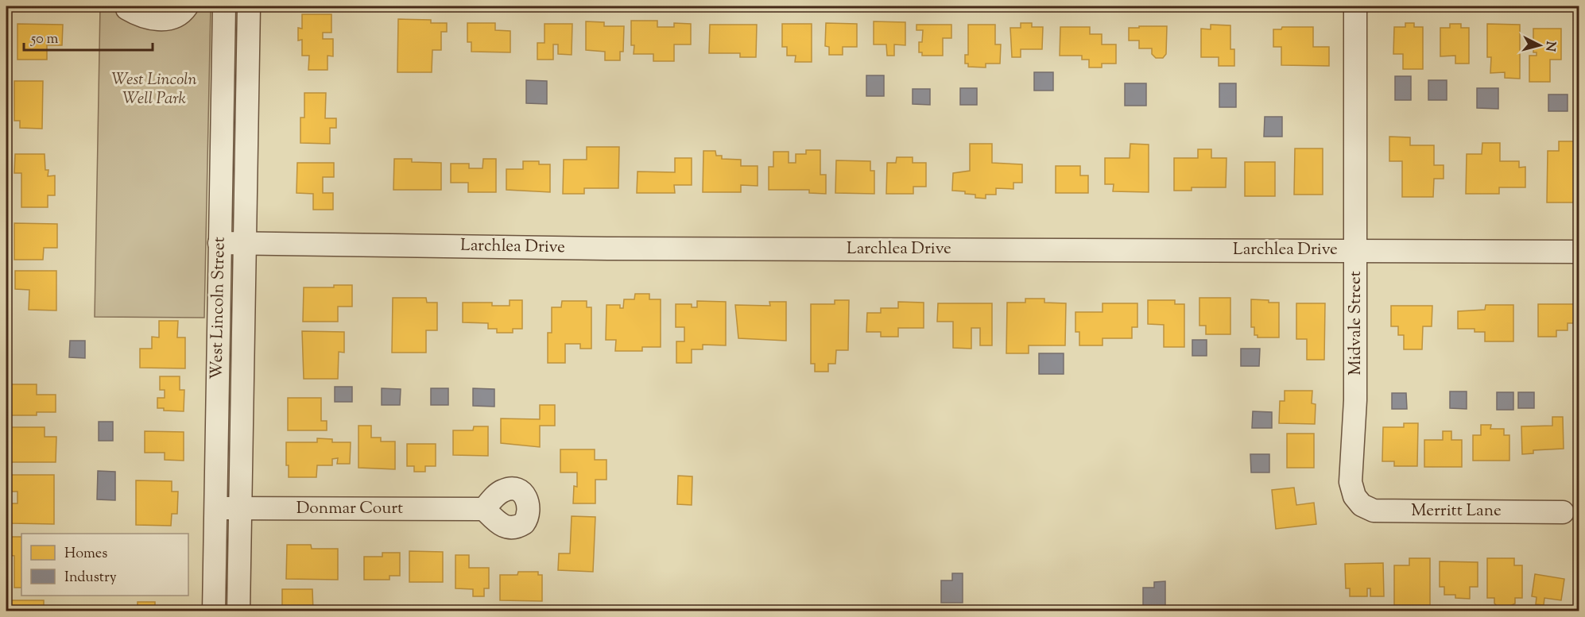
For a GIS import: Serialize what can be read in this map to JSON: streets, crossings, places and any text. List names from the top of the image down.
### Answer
{
  "streets": {
    "street": [
      "Larchlea Drive",
      "West Lincoln Street",
      "Midvale Street",
      "Donmar Court",
      "Merritt Lane"
    ]
  },
  "crossings": [
    ["Larchlea Drive", "West Lincoln Street"],
    ["Larchlea Drive", "Midvale Street"],
    ["West Lincoln Street", "Donmar Court"],
    ["Midvale Street", "Merritt Lane"]
  ],
  "parks": ["West Lincoln Well Park"],
  "legend": ["Homes", "Industry"],
  "scale_bar": "50 m",
  "north": "right"
}
